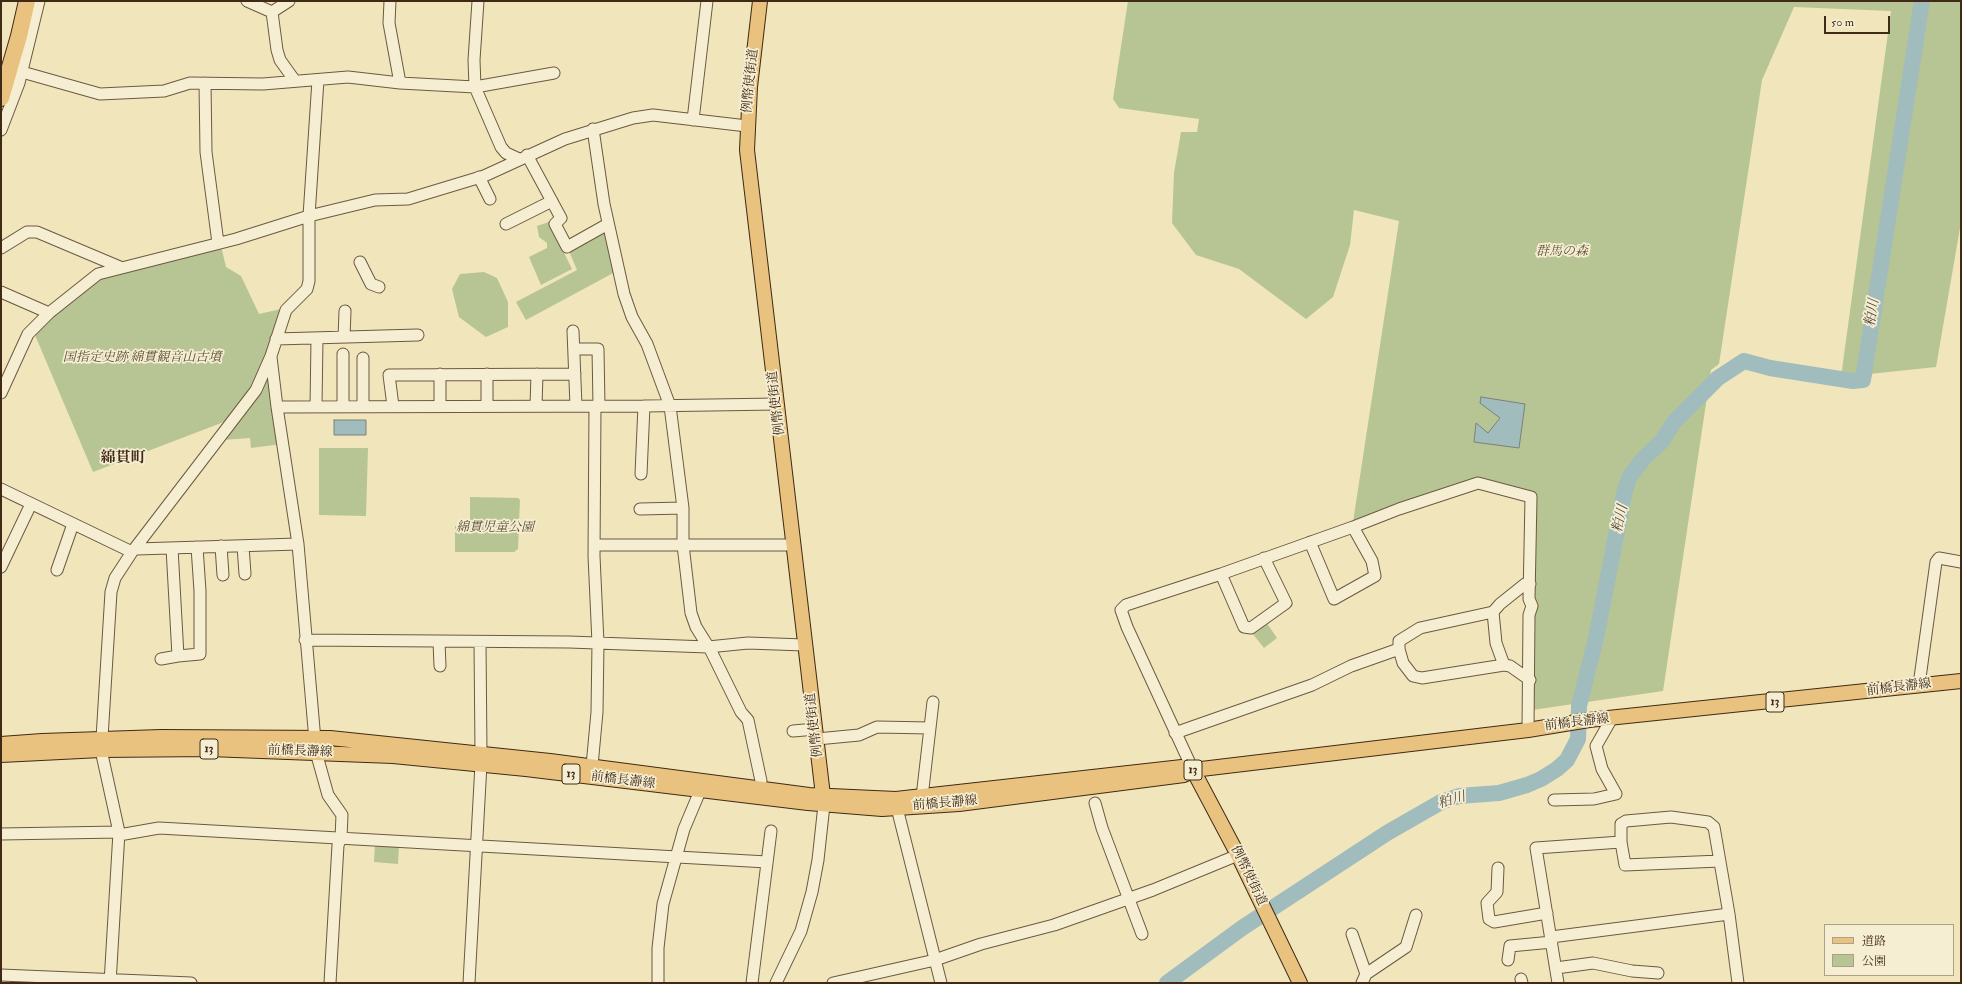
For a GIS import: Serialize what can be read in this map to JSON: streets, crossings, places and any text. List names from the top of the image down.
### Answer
{
  "streets": {
    "main road": ["例幣使街道", "前橋長瀞線", "13"]
  },
  "crossings": [
    ["例幣使街道", "前橋長瀞線"]
  ],
  "districts": ["綿貫町"],
  "water": ["粕川"],
  "parks": ["群馬の森", "国指定史跡 綿貫観音山古墳", "綿貫児童公園"],
  "legend": ["道路", "公園"],
  "scale_bar": "50 m"
}
